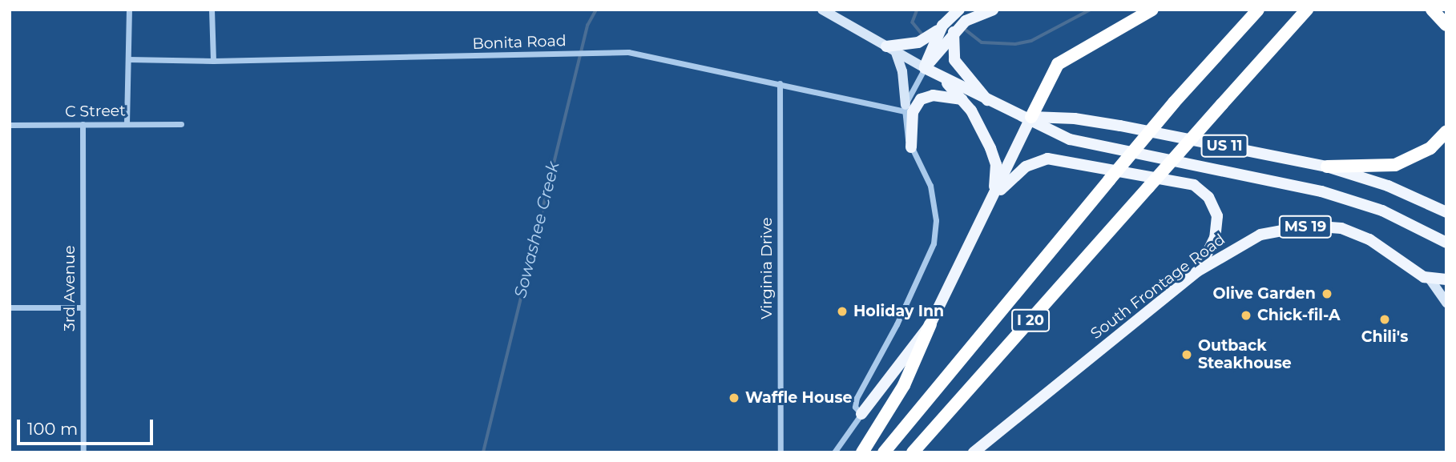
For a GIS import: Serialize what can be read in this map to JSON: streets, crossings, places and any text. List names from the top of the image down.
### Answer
{
  "streets": {
    "highway": ["US 11", "I 20"],
    "main road": ["MS 19", "South Frontage Road"],
    "street": [
      "Bonita Road",
      "C Street",
      "Virginia Drive",
      "3rd Avenue"
    ]
  },
  "crossings": [
    ["Bonita Road", "Virginia Drive"],
    ["C Street", "3rd Avenue"]
  ],
  "water": ["Sowashee Creek"],
  "places": [
    "Olive Garden",
    "Holiday Inn",
    "Chick-fil-A",
    "Chili's",
    "Outback Steakhouse",
    "Waffle House"
  ],
  "scale_bar": "100 m"
}
